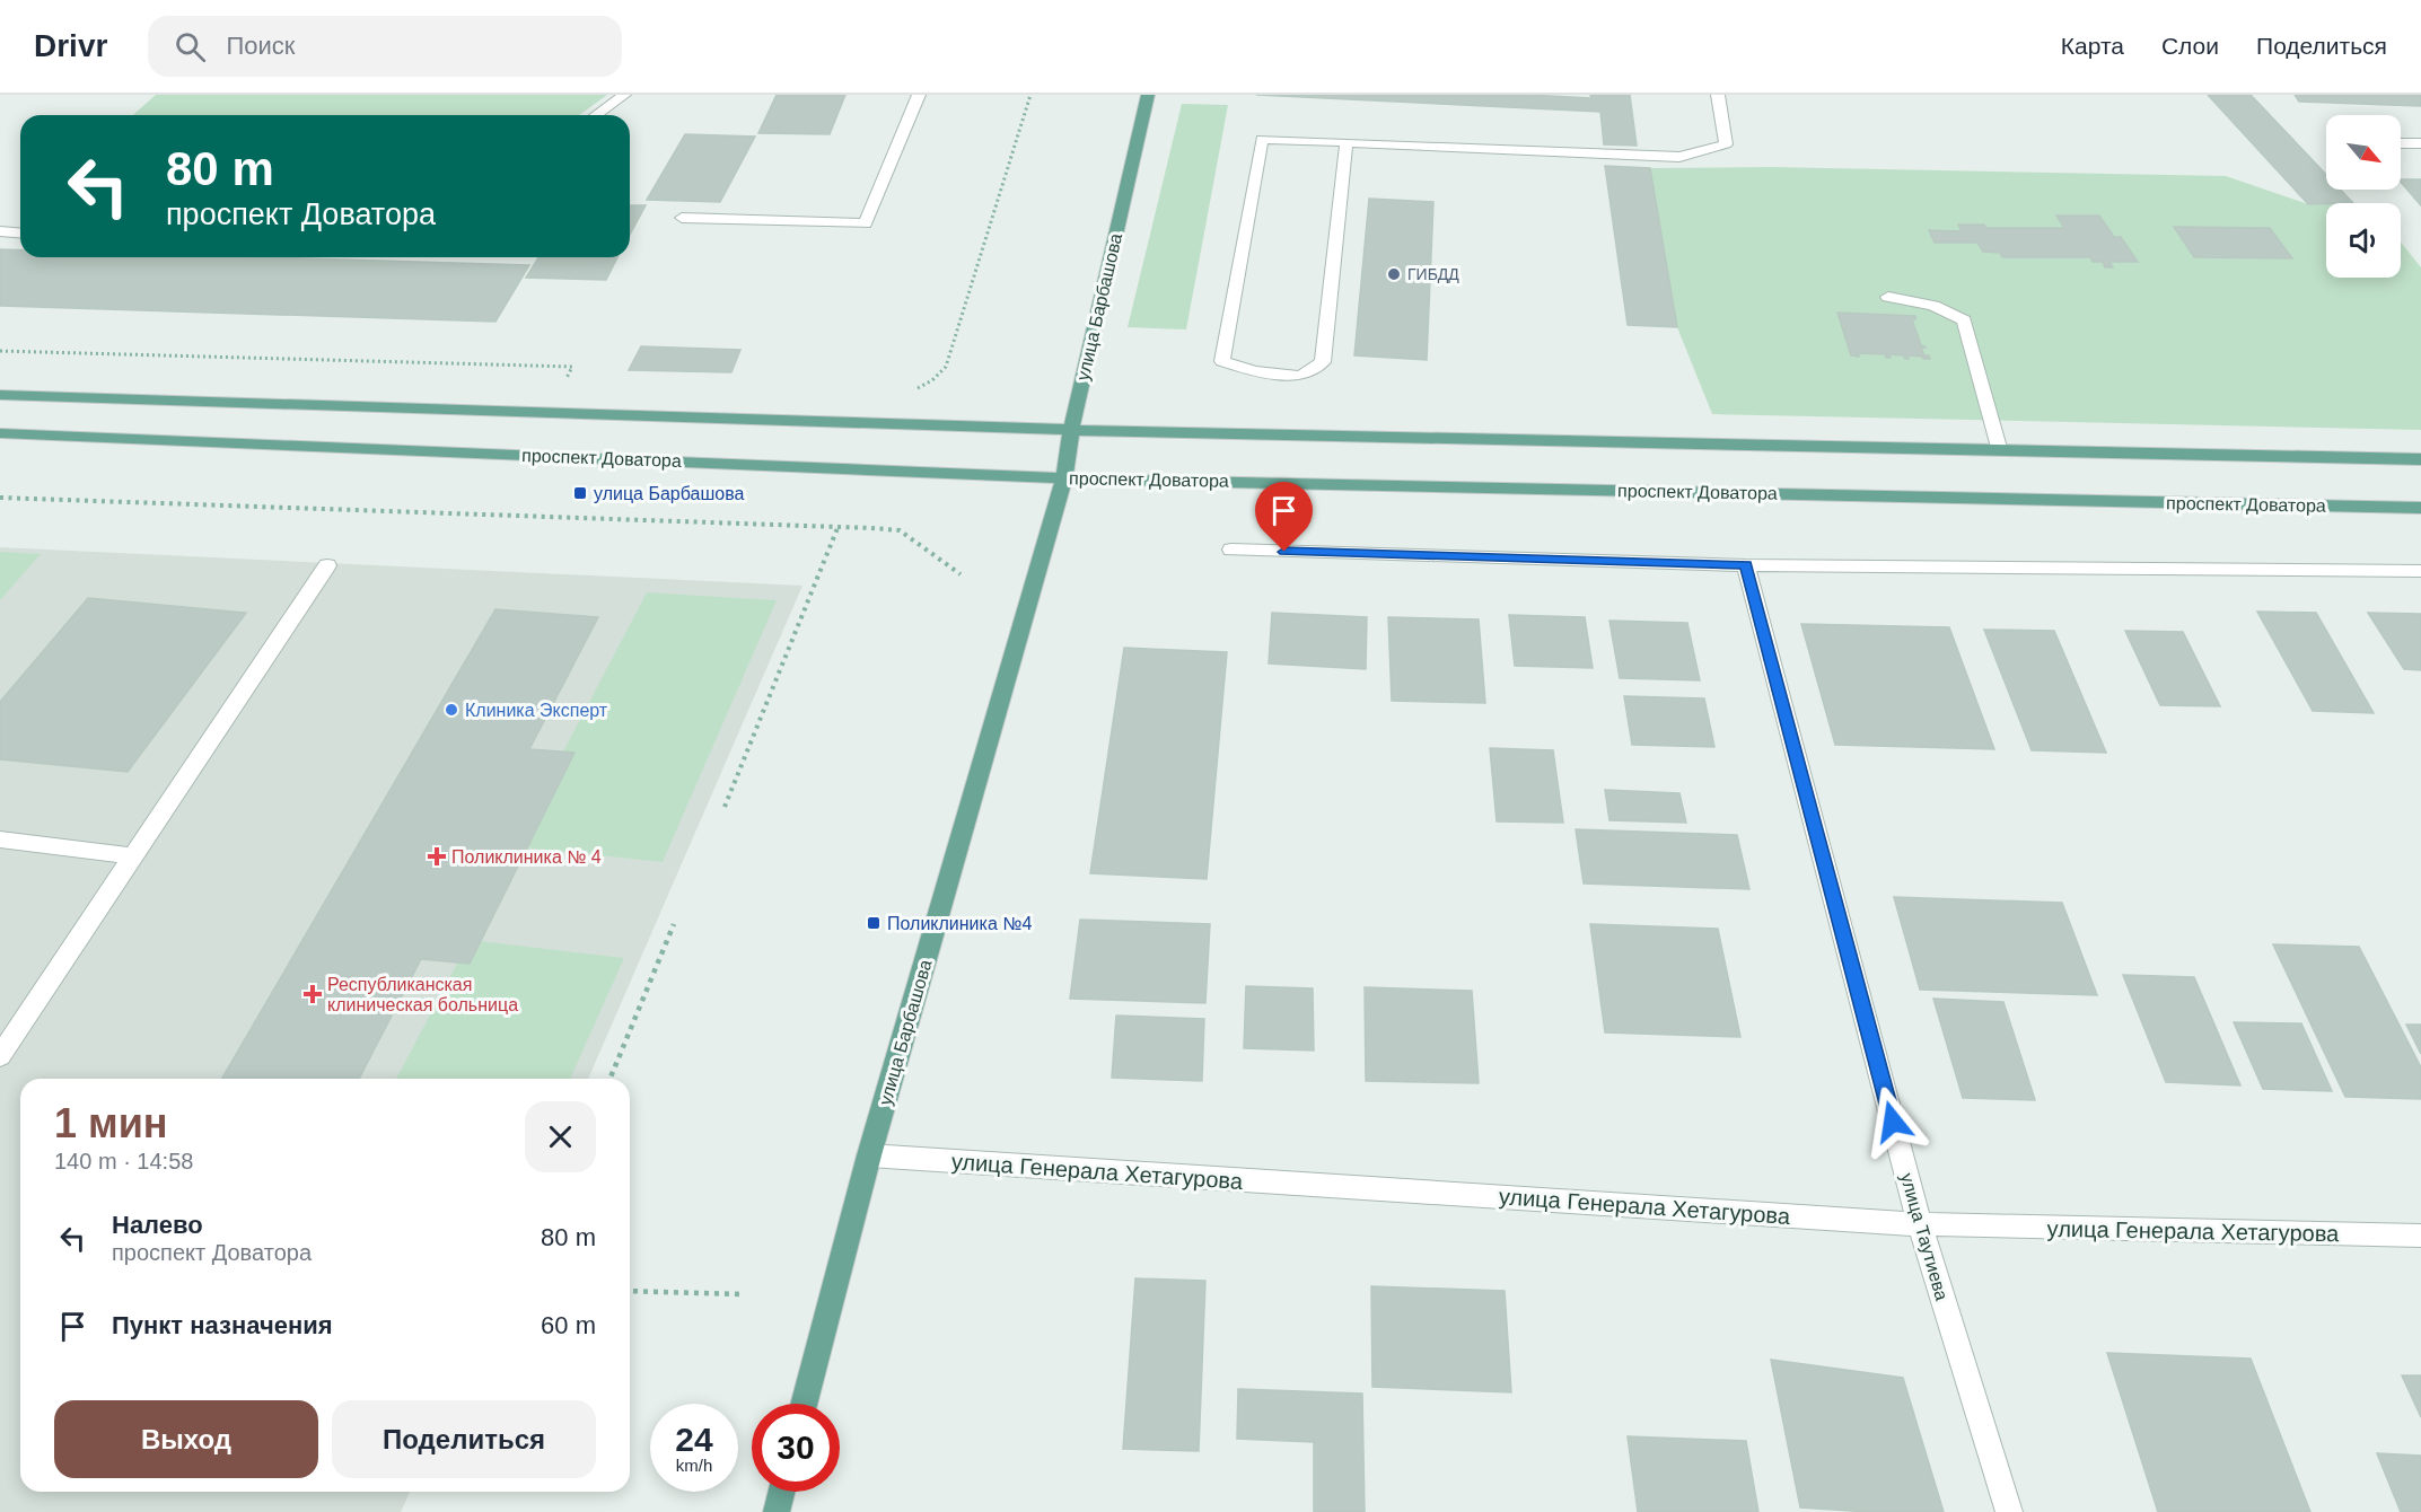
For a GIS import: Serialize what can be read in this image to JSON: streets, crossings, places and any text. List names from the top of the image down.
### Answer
{
  "streets": {
    "main road": ["улица Барбашова", "проспект Доватора"],
    "street": ["улица Генерала Хетагурова", "улица Таутиева"]
  },
  "crossings": [
    ["улица Барбашова", "проспект Доватора"],
    ["улица Барбашова", "улица Генерала Хетагурова"],
    ["улица Генерала Хетагурова", "улица Таутиева"]
  ],
  "places": {
    "other": ["ГИБДД", "Клиника Эксперт"],
    "transit": ["улица Барбашова", "Поликлиника №4"],
    "health": ["Поликлиника № 4", "Республиканская клиническая больница"]
  },
  "north": "bottom right",
  "page": {
    "header": "Drivr",
    "search": "Поиск",
    "nav": ["Карта", "Слои", "Поделиться"],
    "turn": ["80 m", "проспект Доватора"],
    "heading": ["1 мин", "140 m · 14:58"],
    "list": [
      {
        "name": "Налево",
        "note": "проспект Доватора",
        "value": "80 m"
      },
      {
        "name": "Пункт назначения",
        "value": "60 m"
      }
    ],
    "buttons": ["Выход", "Поделиться"],
    "speed": "24 km/h",
    "limit": "30"
  }
}
